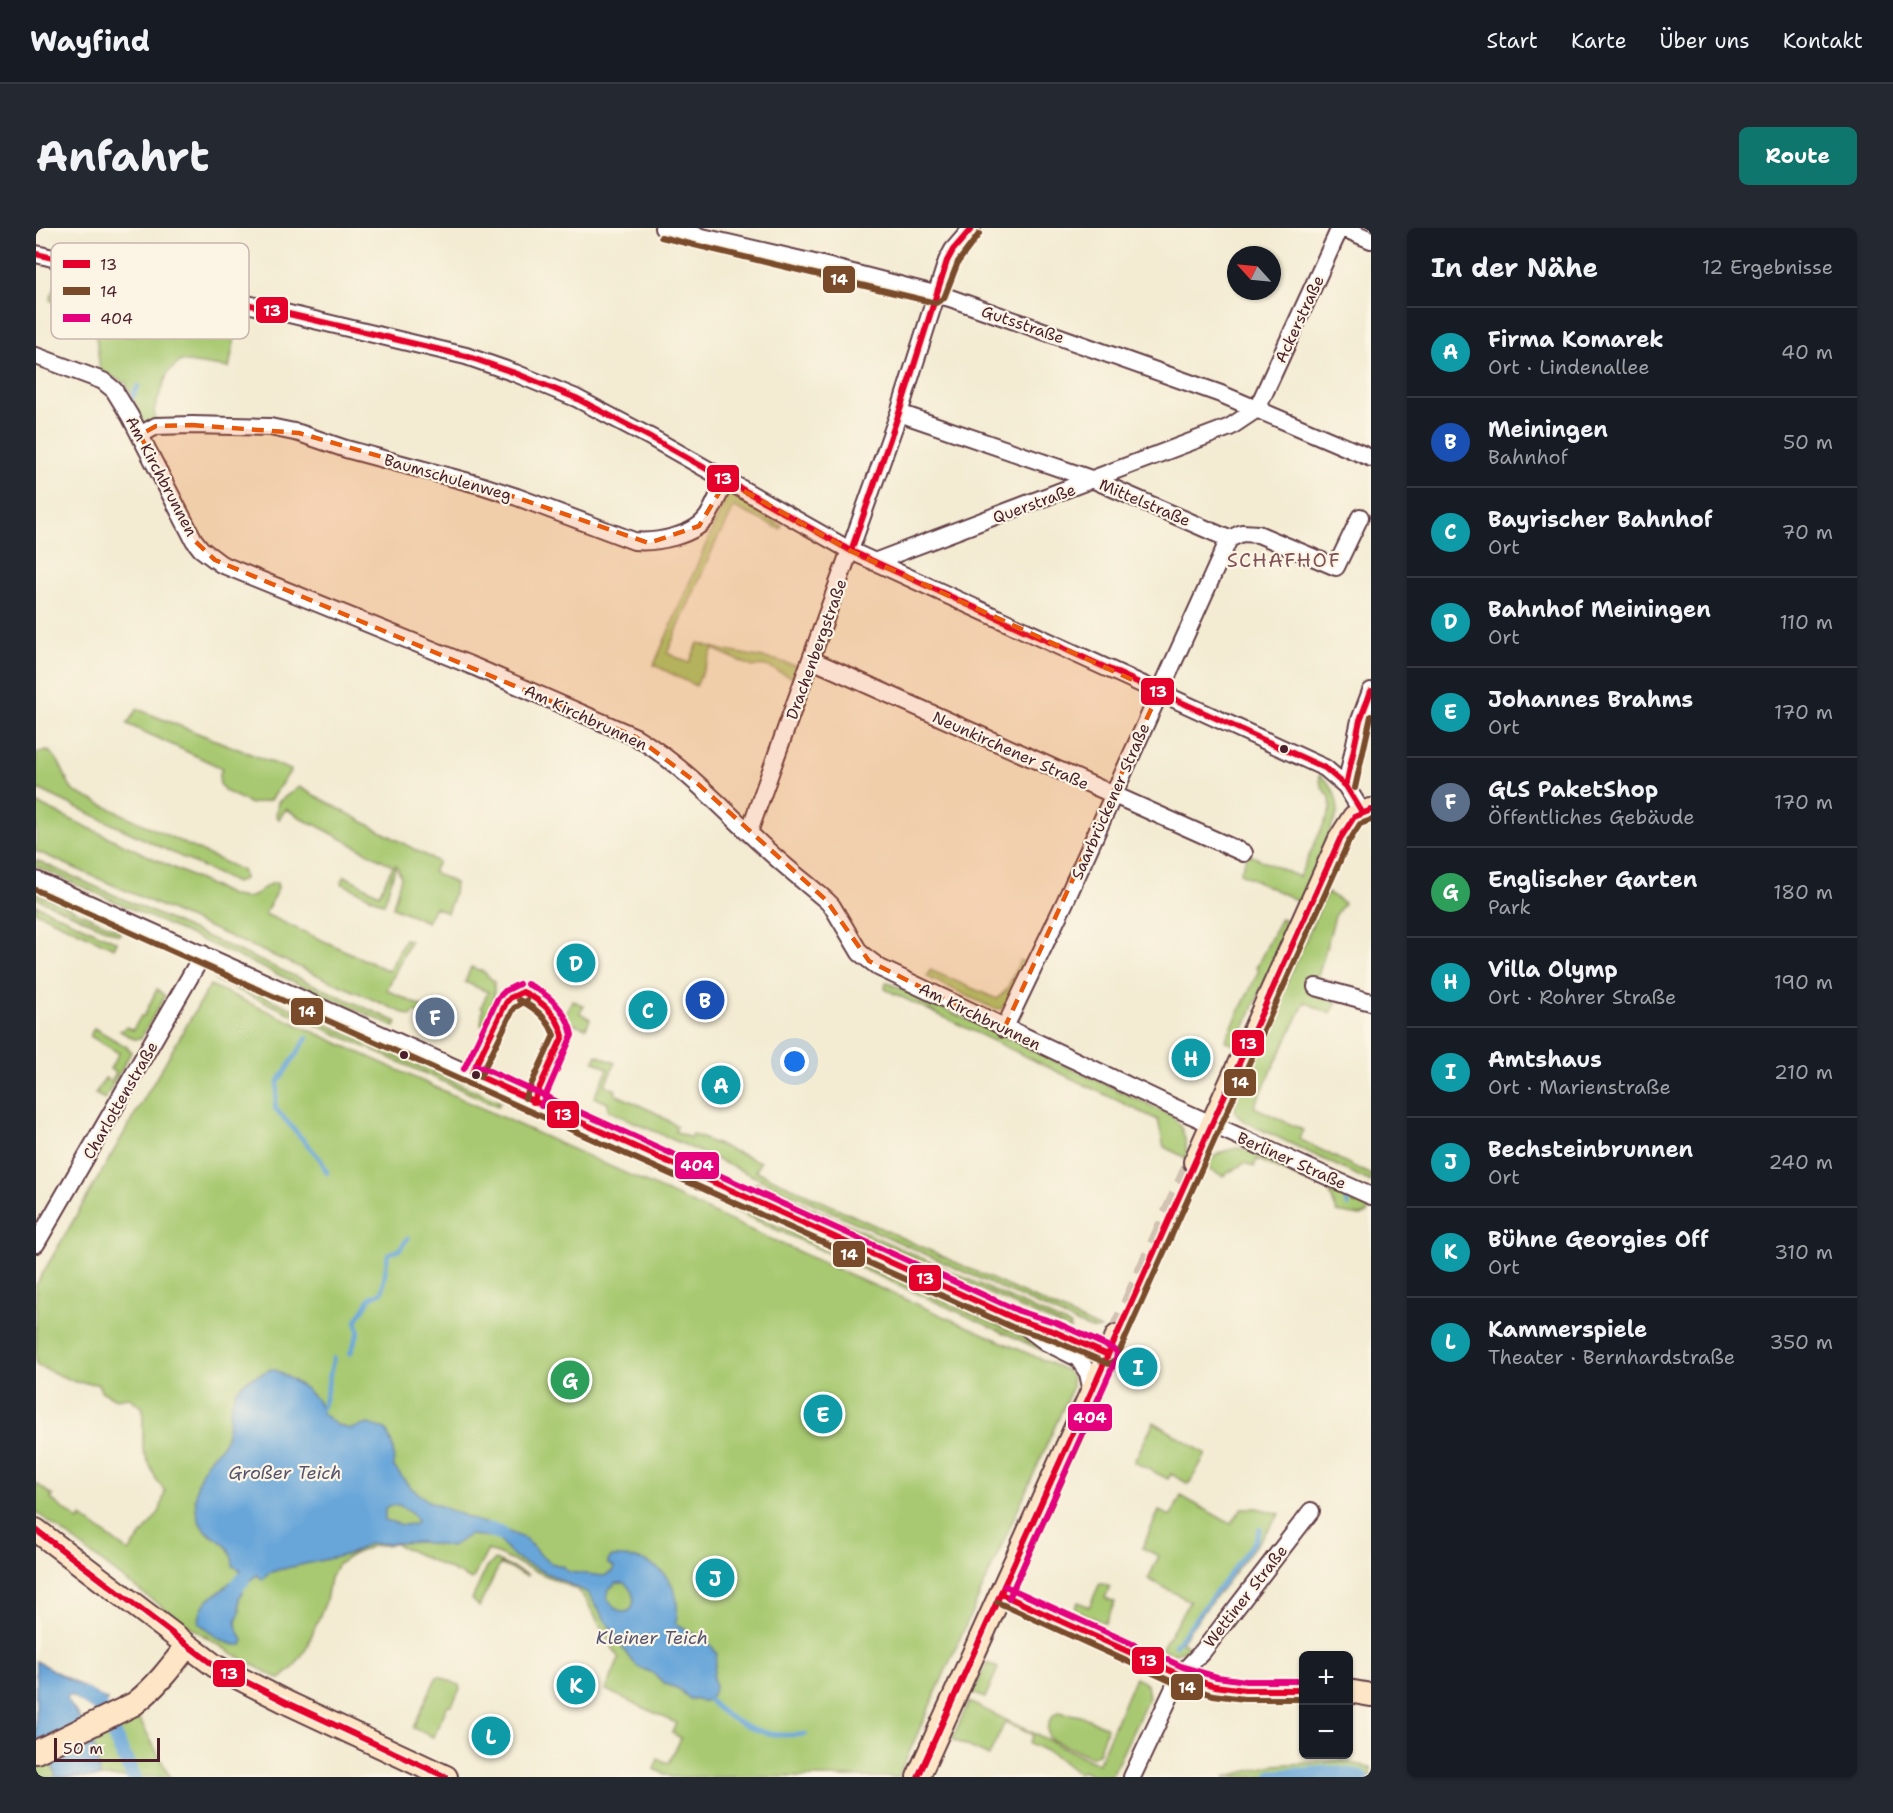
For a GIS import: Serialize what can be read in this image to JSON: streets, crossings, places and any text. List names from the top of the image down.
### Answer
{
  "streets": {
    "street": [
      "Ackerstraße",
      "Gutsstraße",
      "Am Kirchbrunnen",
      "Baumschulenweg",
      "Mittelstraße",
      "Querstraße",
      "Drachenbergstraße",
      "Neunkirchener Straße",
      "Saarbrückener Straße",
      "Charlottenstraße",
      "Berliner Straße",
      "Wettiner Straße"
    ]
  },
  "crossings": [
    ["Ackerstraße", "Gutsstraße"],
    ["Ackerstraße", "Querstraße"],
    ["Gutsstraße", "Querstraße"],
    ["Gutsstraße", "Drachenbergstraße"],
    ["Am Kirchbrunnen", "Baumschulenweg"],
    ["Am Kirchbrunnen", "Drachenbergstraße"],
    ["Am Kirchbrunnen", "Saarbrückener Straße"],
    ["Am Kirchbrunnen", "Berliner Straße"],
    ["Mittelstraße", "Querstraße"],
    ["Mittelstraße", "Drachenbergstraße"],
    ["Mittelstraße", "Saarbrückener Straße"],
    ["Drachenbergstraße", "Neunkirchener Straße"],
    ["Neunkirchener Straße", "Saarbrückener Straße"]
  ],
  "districts": ["SCHAFHOF"],
  "water": ["Großer Teich", "Kleiner Teich"],
  "lines": ["transit line 13", "transit line 14", "transit line 404"],
  "legend": ["13", "14", "404"],
  "scale_bar": "50 m",
  "north": "top left",
  "page": {
    "header": "Wayfind",
    "nav": [
      "Start",
      "Karte",
      "Über uns",
      "Kontakt"
    ],
    "buttons": "Route",
    "title": "Anfahrt",
    "heading": ["In der Nähe", "12 Ergebnisse"],
    "list": [
      {
        "mark": "A",
        "name": "Firma Komarek",
        "note": "Ort · Lindenallee",
        "value": "40 m"
      },
      {
        "mark": "B",
        "name": "Meiningen",
        "note": "Bahnhof",
        "value": "50 m"
      },
      {
        "mark": "C",
        "name": "Bayrischer Bahnhof",
        "note": "Ort",
        "value": "70 m"
      },
      {
        "mark": "D",
        "name": "Bahnhof Meiningen",
        "note": "Ort",
        "value": "110 m"
      },
      {
        "mark": "E",
        "name": "Johannes Brahms",
        "note": "Ort",
        "value": "170 m"
      },
      {
        "mark": "F",
        "name": "GLS PaketShop",
        "note": "Öffentliches Gebäude",
        "value": "170 m"
      },
      {
        "mark": "G",
        "name": "Englischer Garten",
        "note": "Park",
        "value": "180 m"
      },
      {
        "mark": "H",
        "name": "Villa Olymp",
        "note": "Ort · Rohrer Straße",
        "value": "190 m"
      },
      {
        "mark": "I",
        "name": "Amtshaus",
        "note": "Ort · Marienstraße",
        "value": "210 m"
      },
      {
        "mark": "J",
        "name": "Bechsteinbrunnen",
        "note": "Ort",
        "value": "240 m"
      },
      {
        "mark": "K",
        "name": "Bühne Georgies Off",
        "note": "Ort",
        "value": "310 m"
      },
      {
        "mark": "L",
        "name": "Kammerspiele",
        "note": "Theater · Bernhardstraße",
        "value": "350 m"
      }
    ],
    "pins": [
      "D",
      "B",
      "C",
      "F",
      "H",
      "A",
      "I",
      "G",
      "E",
      "J",
      "K",
      "L"
    ],
    "map_buttons": ["+", "−"],
    "scale": "50 m"
  }
}
